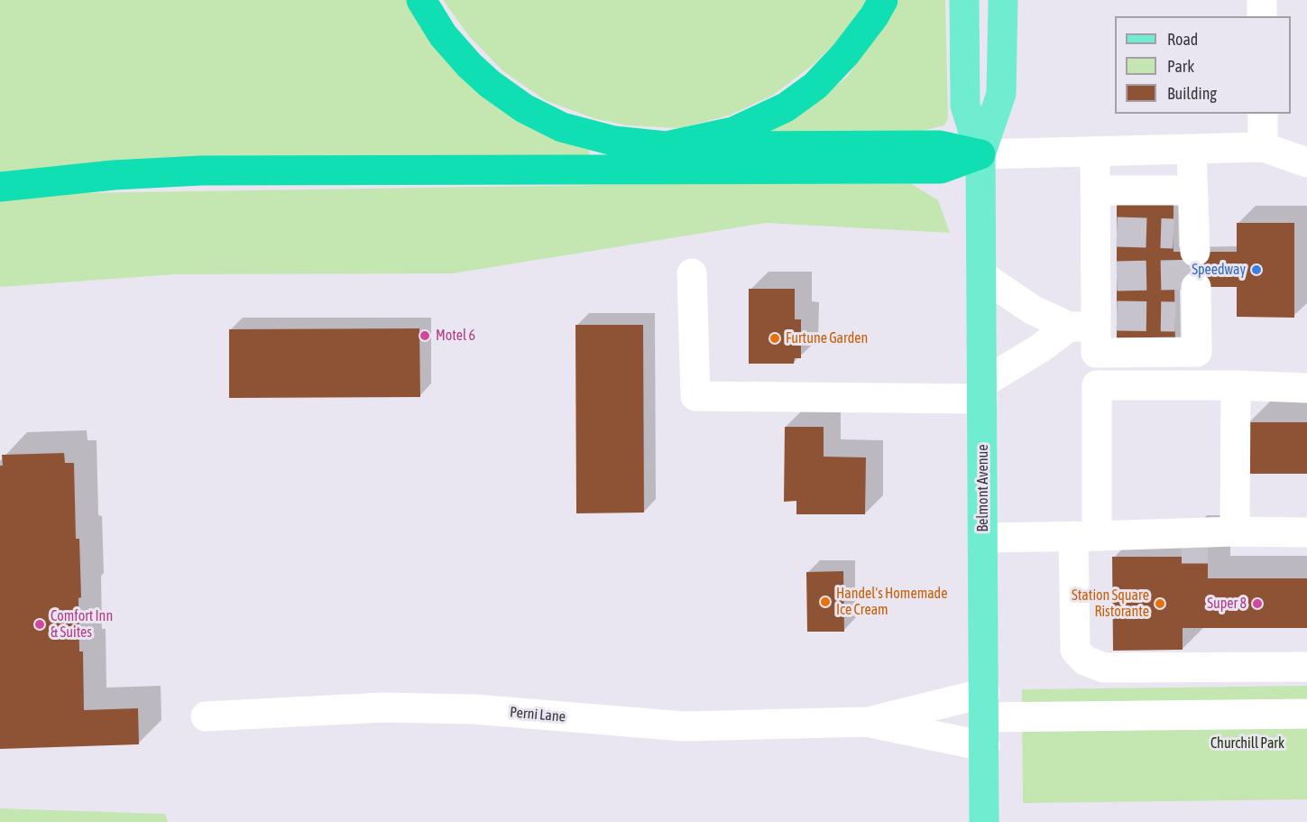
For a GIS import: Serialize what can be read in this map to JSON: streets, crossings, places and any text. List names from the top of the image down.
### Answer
{
  "streets": {
    "main road": ["Belmont Avenue"],
    "lane": ["Perni Lane"]
  },
  "parks": ["Churchill Park"],
  "places": [
    "Speedway",
    "Motel 6",
    "Furtune Garden",
    "Handel's Homemade Ice Cream",
    "Station Square Ristorante",
    "Super 8",
    "Comfort Inn & Suites"
  ],
  "legend": ["Road", "Park", "Building"]
}
